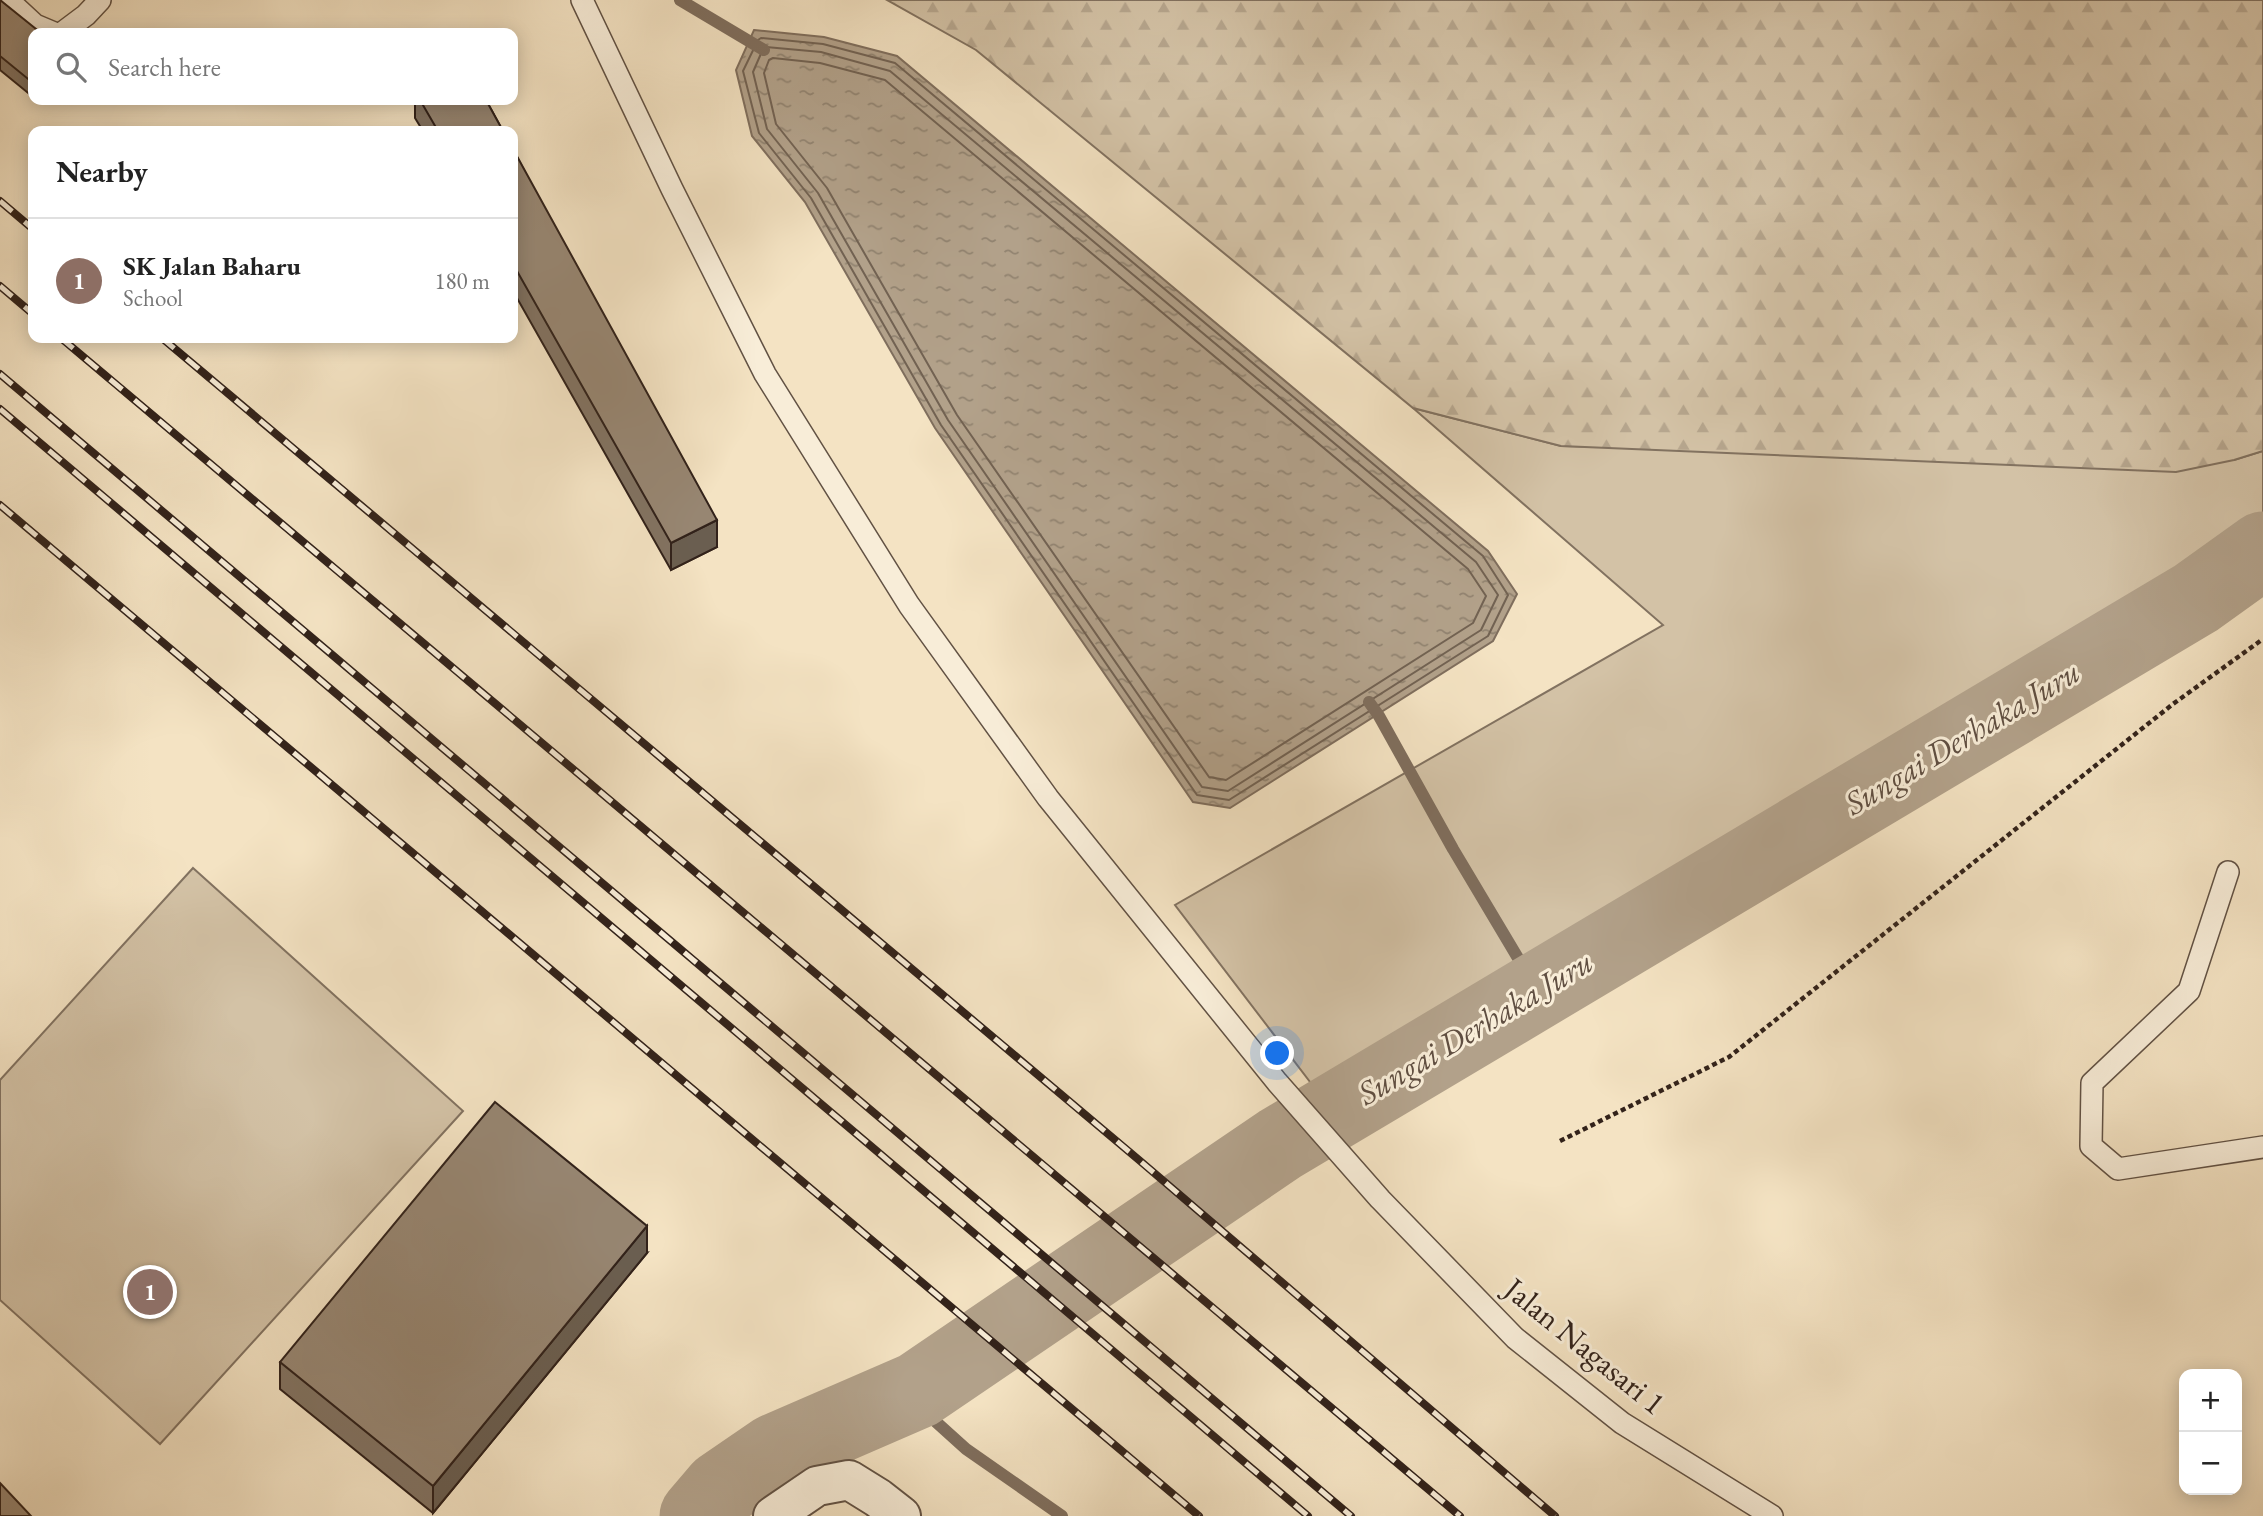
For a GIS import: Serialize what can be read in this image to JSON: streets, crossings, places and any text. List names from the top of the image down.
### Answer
{
  "streets": {
    "lane": ["Jalan Nagasari 1"]
  },
  "water": ["Sungai Derhaka Juru"],
  "page": {
    "search": "Search here",
    "heading": "Nearby",
    "list": [
      {
        "mark": "1",
        "name": "SK Jalan Baharu",
        "note": "School",
        "value": "180 m"
      }
    ],
    "pins": "1",
    "map_buttons": ["+", "−"]
  }
}
